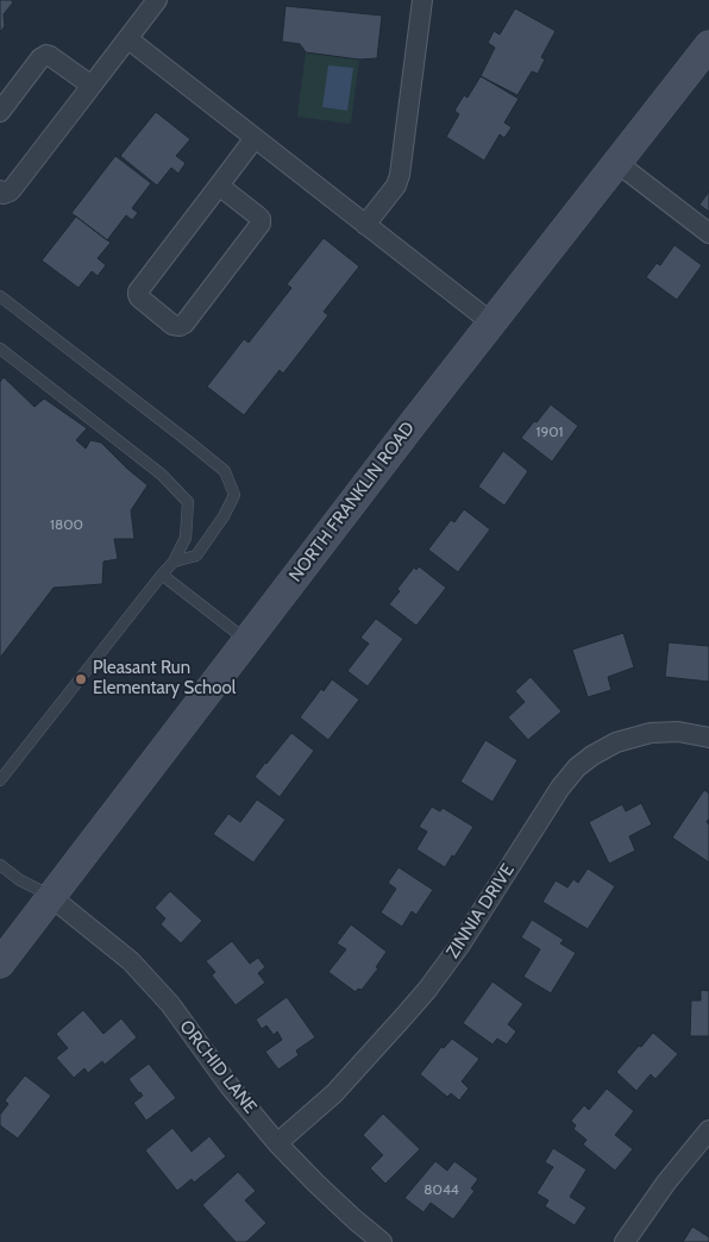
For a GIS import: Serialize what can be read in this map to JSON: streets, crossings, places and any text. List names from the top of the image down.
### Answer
{
  "streets": {
    "main road": ["NORTH FRANKLIN ROAD"],
    "street": ["ZINNIA DRIVE", "ORCHID LANE"]
  },
  "crossings": [
    ["NORTH FRANKLIN ROAD", "ORCHID LANE"],
    ["ZINNIA DRIVE", "ORCHID LANE"]
  ],
  "places": ["Pleasant Run Elementary School"],
  "house_numbers": ["1901", "1800", "8044"]
}
